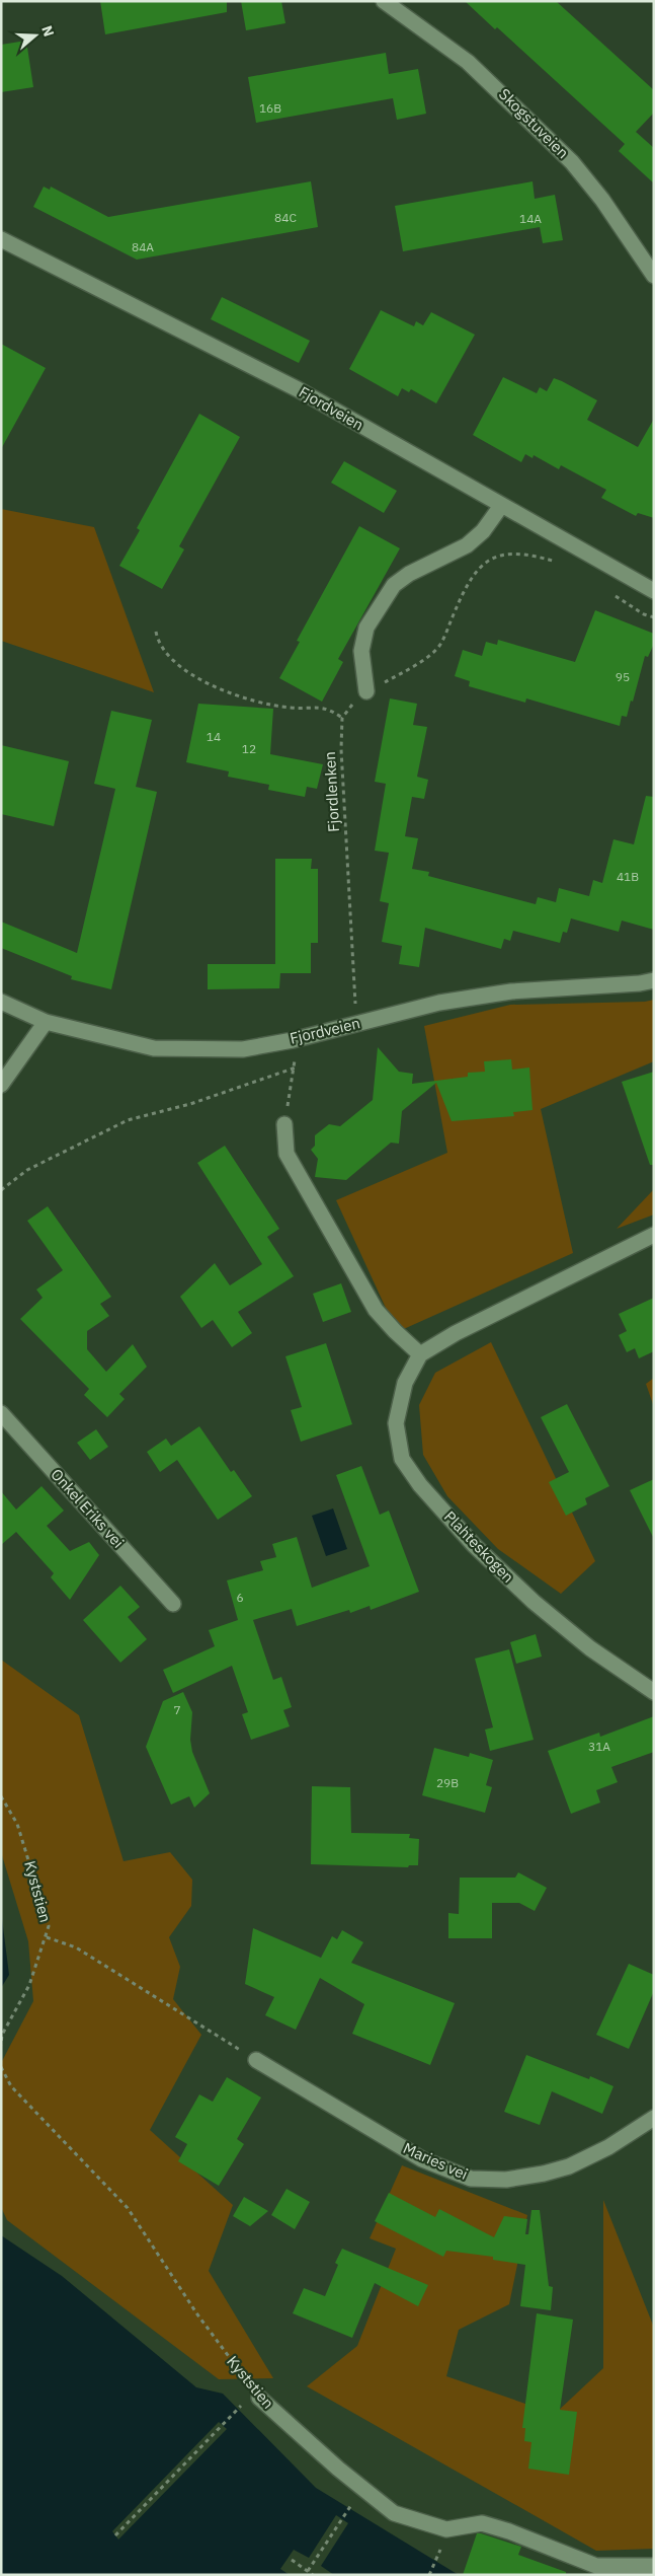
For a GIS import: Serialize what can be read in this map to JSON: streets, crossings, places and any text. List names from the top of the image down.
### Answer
{
  "streets": {
    "street": [
      "Skogstuveien",
      "Fjordveien",
      "Onkel Eriks vei",
      "Plahteskogen",
      "Kyststien",
      "Maries vei"
    ],
    "path": ["Fjordlenken"]
  },
  "crossings": [
    ["Fjordveien", "Fjordlenken"]
  ],
  "house_numbers": [
    "16B",
    "84C",
    "14A",
    "84A",
    "95",
    "14",
    "12",
    "41B",
    "6",
    "7",
    "31A",
    "29B"
  ],
  "north": "right"
}
